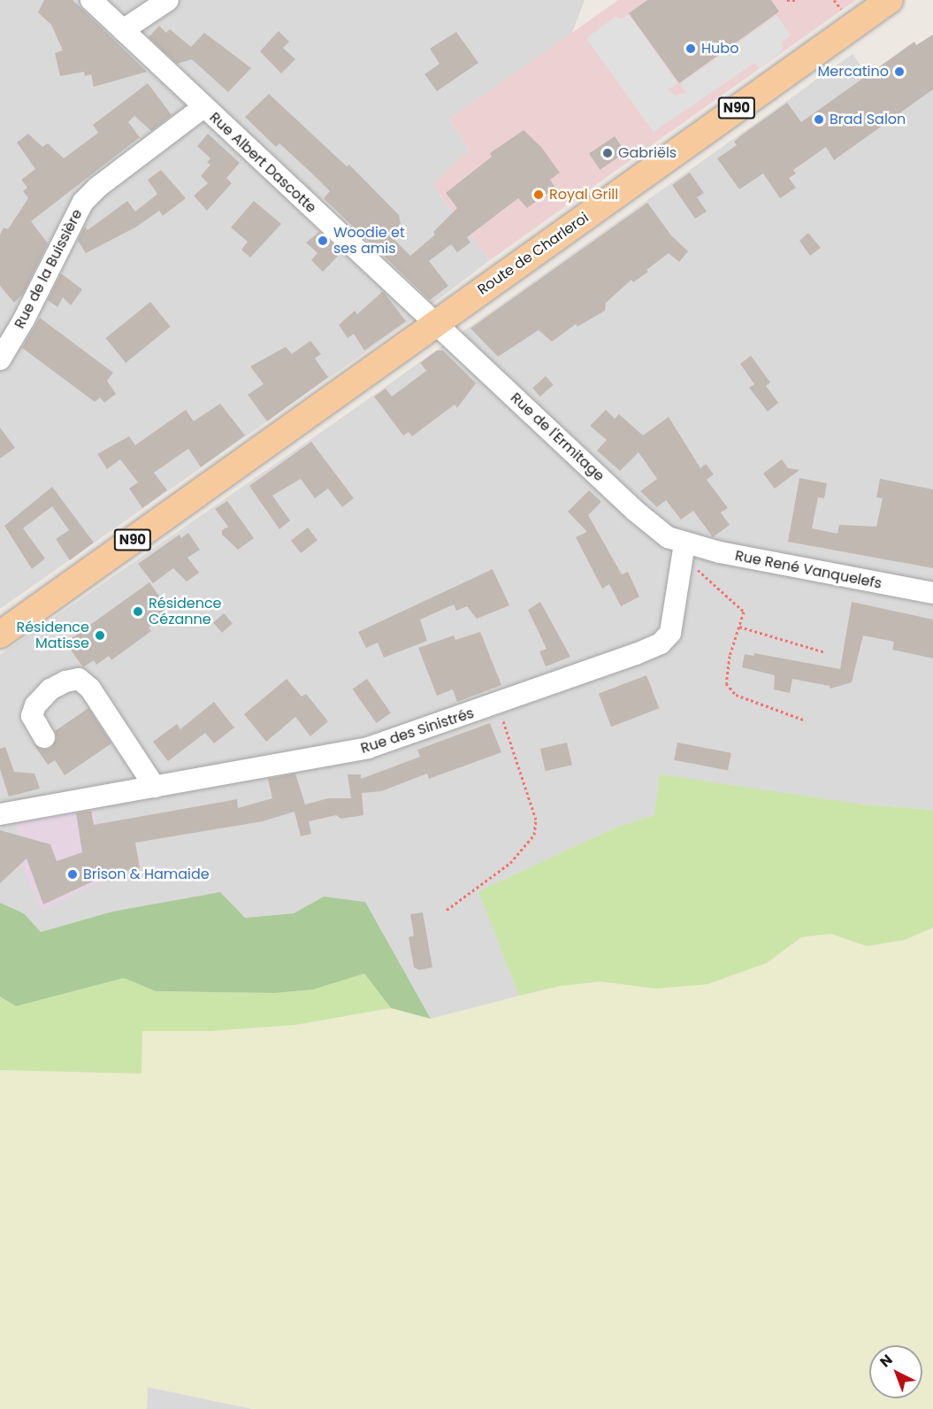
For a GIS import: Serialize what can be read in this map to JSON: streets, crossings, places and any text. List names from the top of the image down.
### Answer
{
  "streets": {
    "main road": ["N90", "Route de Charleroi"],
    "street": [
      "Rue Albert Dascotte",
      "Rue de la Buissière",
      "Rue de l'Ermitage",
      "Rue René Vanquelefs",
      "Rue des Sinistrés"
    ]
  },
  "crossings": [
    ["N90", "Rue Albert Dascotte"],
    ["N90", "Route de Charleroi"],
    ["N90", "Rue de l'Ermitage"],
    ["Rue Albert Dascotte", "Route de Charleroi"],
    ["Rue Albert Dascotte", "Rue de la Buissière"],
    ["Rue Albert Dascotte", "Rue de l'Ermitage"],
    ["Route de Charleroi", "Rue de l'Ermitage"],
    ["Rue de l'Ermitage", "Rue René Vanquelefs"],
    ["Rue de l'Ermitage", "Rue des Sinistrés"],
    ["Rue René Vanquelefs", "Rue des Sinistrés"]
  ],
  "places": [
    "Hubo",
    "Mercatino",
    "Brad Salon",
    "Gabriëls",
    "Royal Grill",
    "Woodie et ses amis",
    "Résidence Cézanne",
    "Résidence Matisse",
    "Brison & Hamaide"
  ],
  "north": "top left"
}
